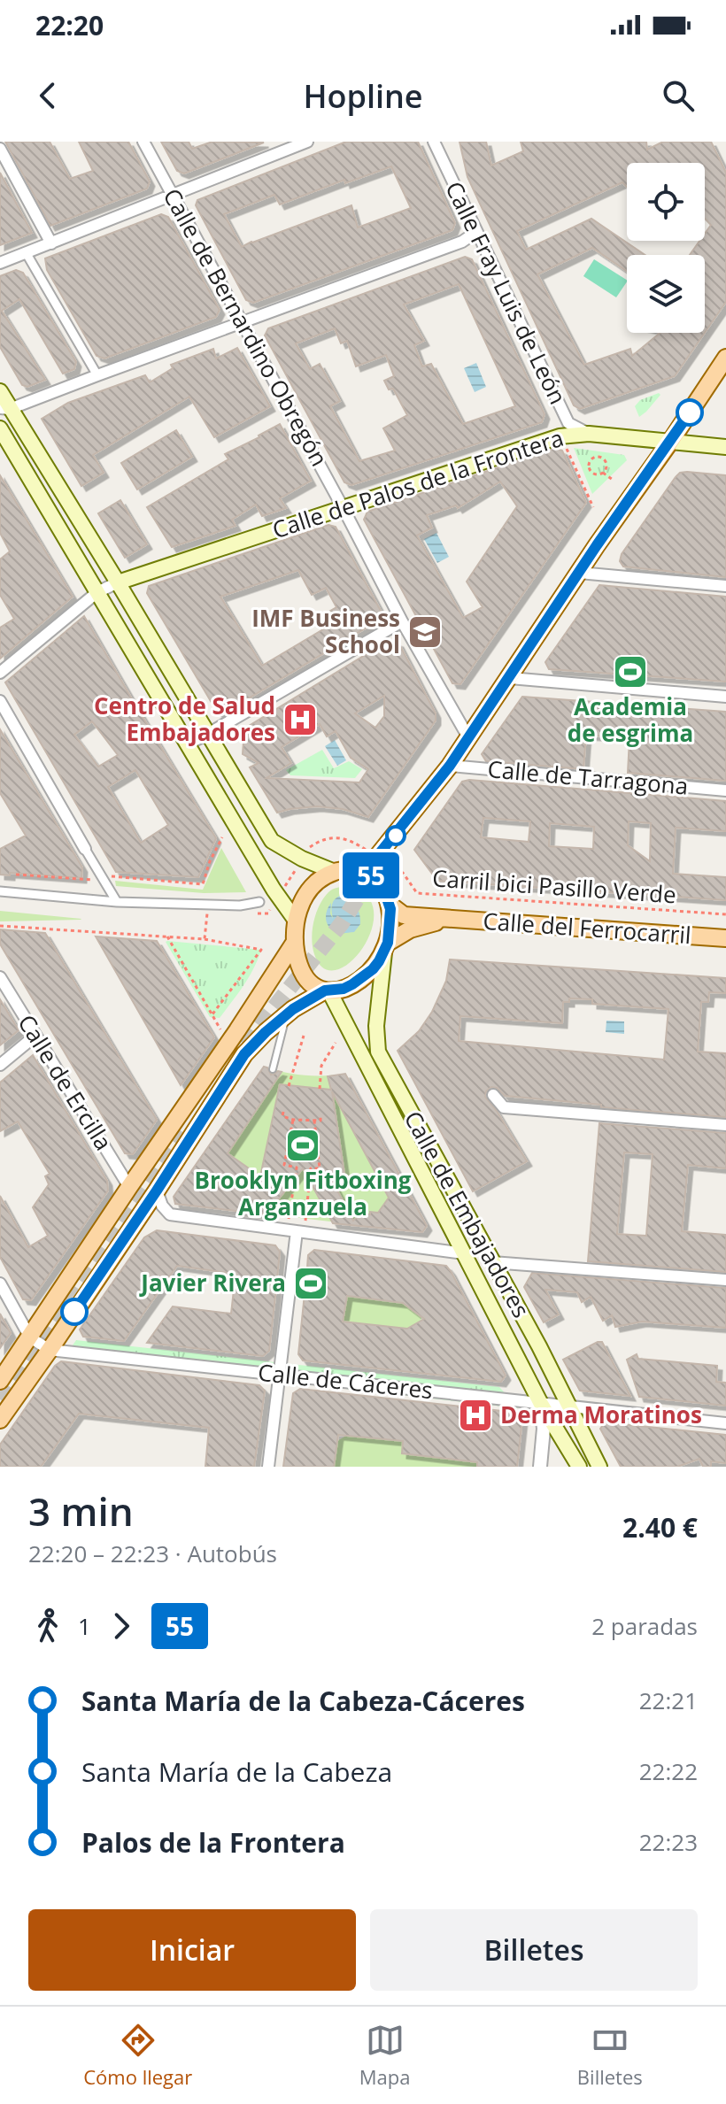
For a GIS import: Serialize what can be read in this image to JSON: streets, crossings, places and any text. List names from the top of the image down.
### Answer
{
  "streets": {
    "main road": ["Calle de Palos de la Frontera", "Calle del Ferrocarril", "Calle de Embajadores"],
    "street": [
      "Calle Fray Luis de León",
      "Calle de Bernardino Obregón",
      "Calle de Tarragona",
      "Calle de Ercilla",
      "Calle de Cáceres"
    ],
    "path": ["Carril bici Pasillo Verde"]
  },
  "crossings": [
    ["Calle Fray Luis de León", "Calle de Palos de la Frontera"],
    ["Calle de Bernardino Obregón", "Calle de Palos de la Frontera"],
    ["Calle del Ferrocarril", "Calle de Embajadores"],
    ["Calle de Embajadores", "Calle de Cáceres"]
  ],
  "places": {
    "school or university": ["IMF Business School"],
    "sports": ["Academia de esgrima", "Brooklyn Fitboxing Arganzuela", "Javier Rivera"],
    "hospital": ["Centro de Salud Embajadores", "Derma Moratinos"]
  },
  "lines": ["bus line 55"],
  "page": {
    "status": "22:20",
    "header": "Hopline",
    "on_map": "55",
    "heading": ["3 min", "22:20 – 22:23 · Autobús", "2.40 €"],
    "legs": ["1", "55", "2 paradas"],
    "list": [
      {
        "name": "Santa María de la Cabeza-Cáceres",
        "value": "22:21"
      },
      {
        "name": "Santa María de la Cabeza",
        "value": "22:22"
      },
      {
        "name": "Palos de la Frontera",
        "value": "22:23"
      }
    ],
    "buttons": ["Iniciar", "Billetes"],
    "tabs": ["Cómo llegar", "Mapa", "Billetes"]
  }
}
